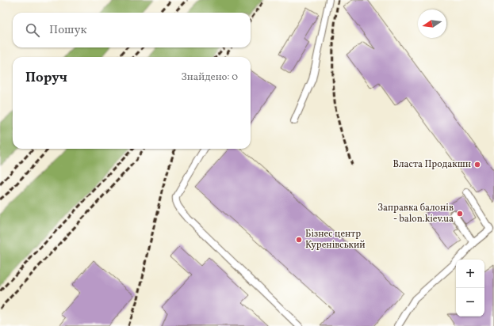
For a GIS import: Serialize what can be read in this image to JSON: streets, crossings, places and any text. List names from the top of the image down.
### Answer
{
  "places": ["Власта Продакшн", "Заправка балонів - balon.kiev.ua", "Бізнес центр Куренівський"],
  "north": "left",
  "page": {
    "search": "Пошук",
    "heading": ["Поруч", "Знайдено: 0"],
    "map_buttons": ["+", "−"]
  }
}
